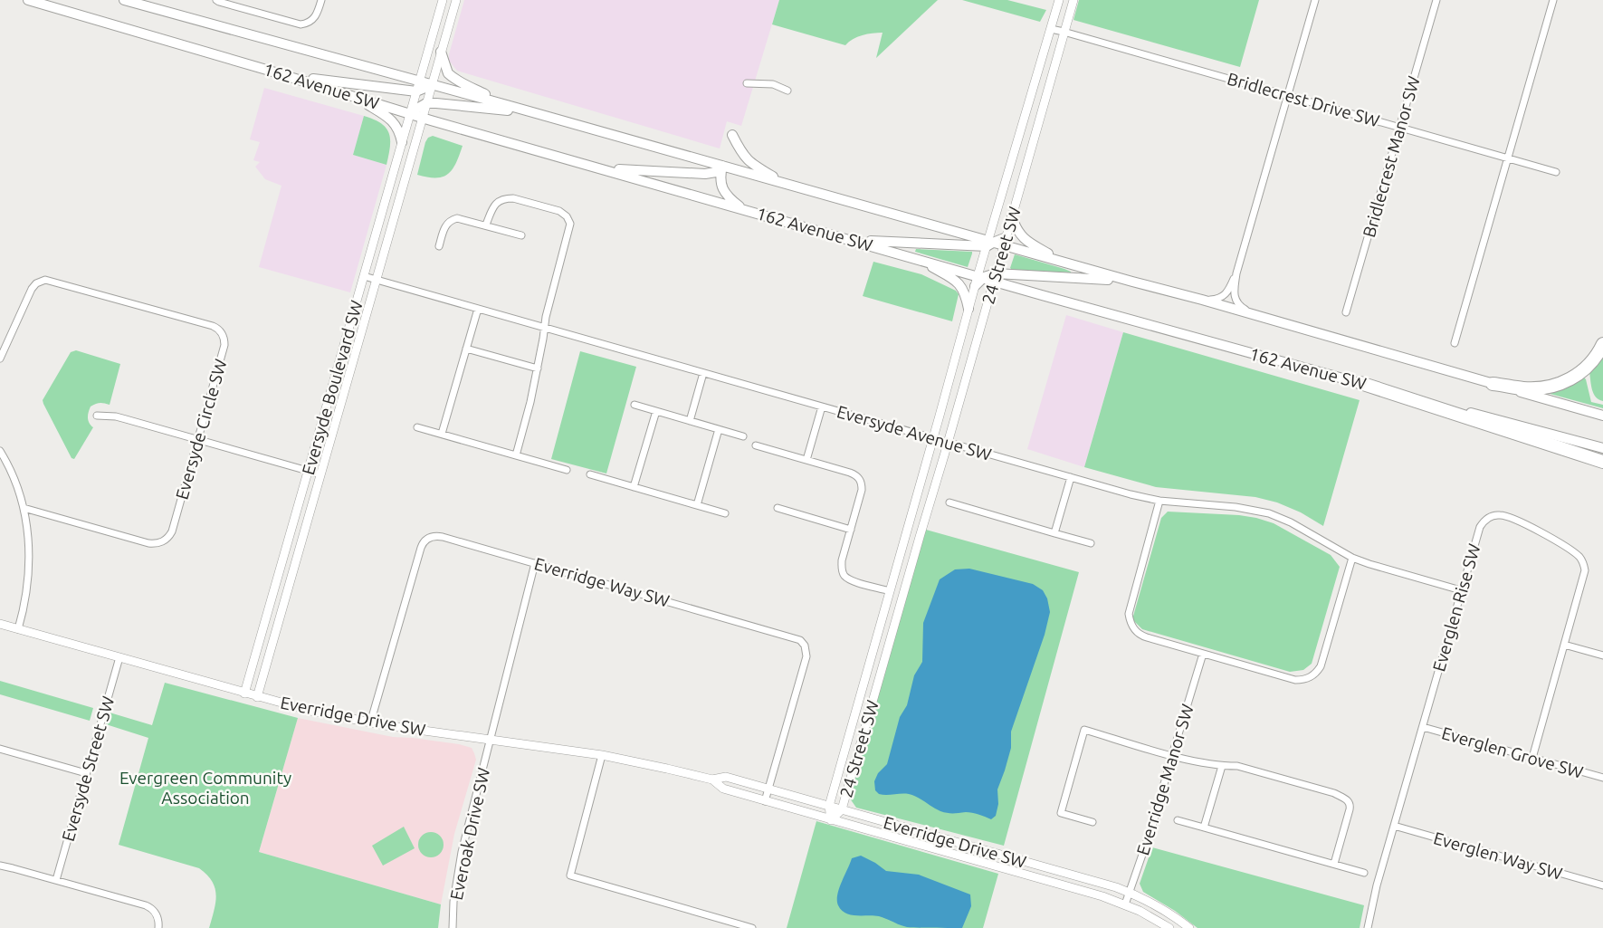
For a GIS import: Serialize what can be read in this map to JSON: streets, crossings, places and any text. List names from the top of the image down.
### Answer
{
  "streets": {
    "main road": ["162 Avenue SW"],
    "street": [
      "Bridlecrest Drive SW",
      "Bridlecrest Manor SW",
      "24 Street SW",
      "Eversyde Boulevard SW",
      "Eversyde Circle SW",
      "Eversyde Avenue SW",
      "Everridge Way SW",
      "Everglen Rise SW",
      "Everridge Drive SW",
      "Everglen Grove SW",
      "Eversyde Street SW",
      "Everridge Manor SW",
      "Everoak Drive SW",
      "Everglen Way SW"
    ]
  },
  "crossings": [
    ["162 Avenue SW", "24 Street SW"],
    ["162 Avenue SW", "Eversyde Boulevard SW"],
    ["Bridlecrest Drive SW", "Bridlecrest Manor SW"],
    ["Bridlecrest Drive SW", "24 Street SW"],
    ["24 Street SW", "Eversyde Avenue SW"],
    ["24 Street SW", "Everridge Drive SW"],
    ["Eversyde Boulevard SW", "Eversyde Avenue SW"],
    ["Eversyde Boulevard SW", "Everridge Drive SW"],
    ["Eversyde Avenue SW", "Everglen Rise SW"],
    ["Everridge Way SW", "Everridge Drive SW"],
    ["Everridge Way SW", "Everoak Drive SW"],
    ["Everglen Rise SW", "Everglen Grove SW"],
    ["Everglen Rise SW", "Everglen Way SW"],
    ["Everridge Drive SW", "Eversyde Street SW"],
    ["Everridge Drive SW", "Everridge Manor SW"],
    ["Everridge Drive SW", "Everoak Drive SW"]
  ],
  "parks": ["Evergreen Community Association"]
}
